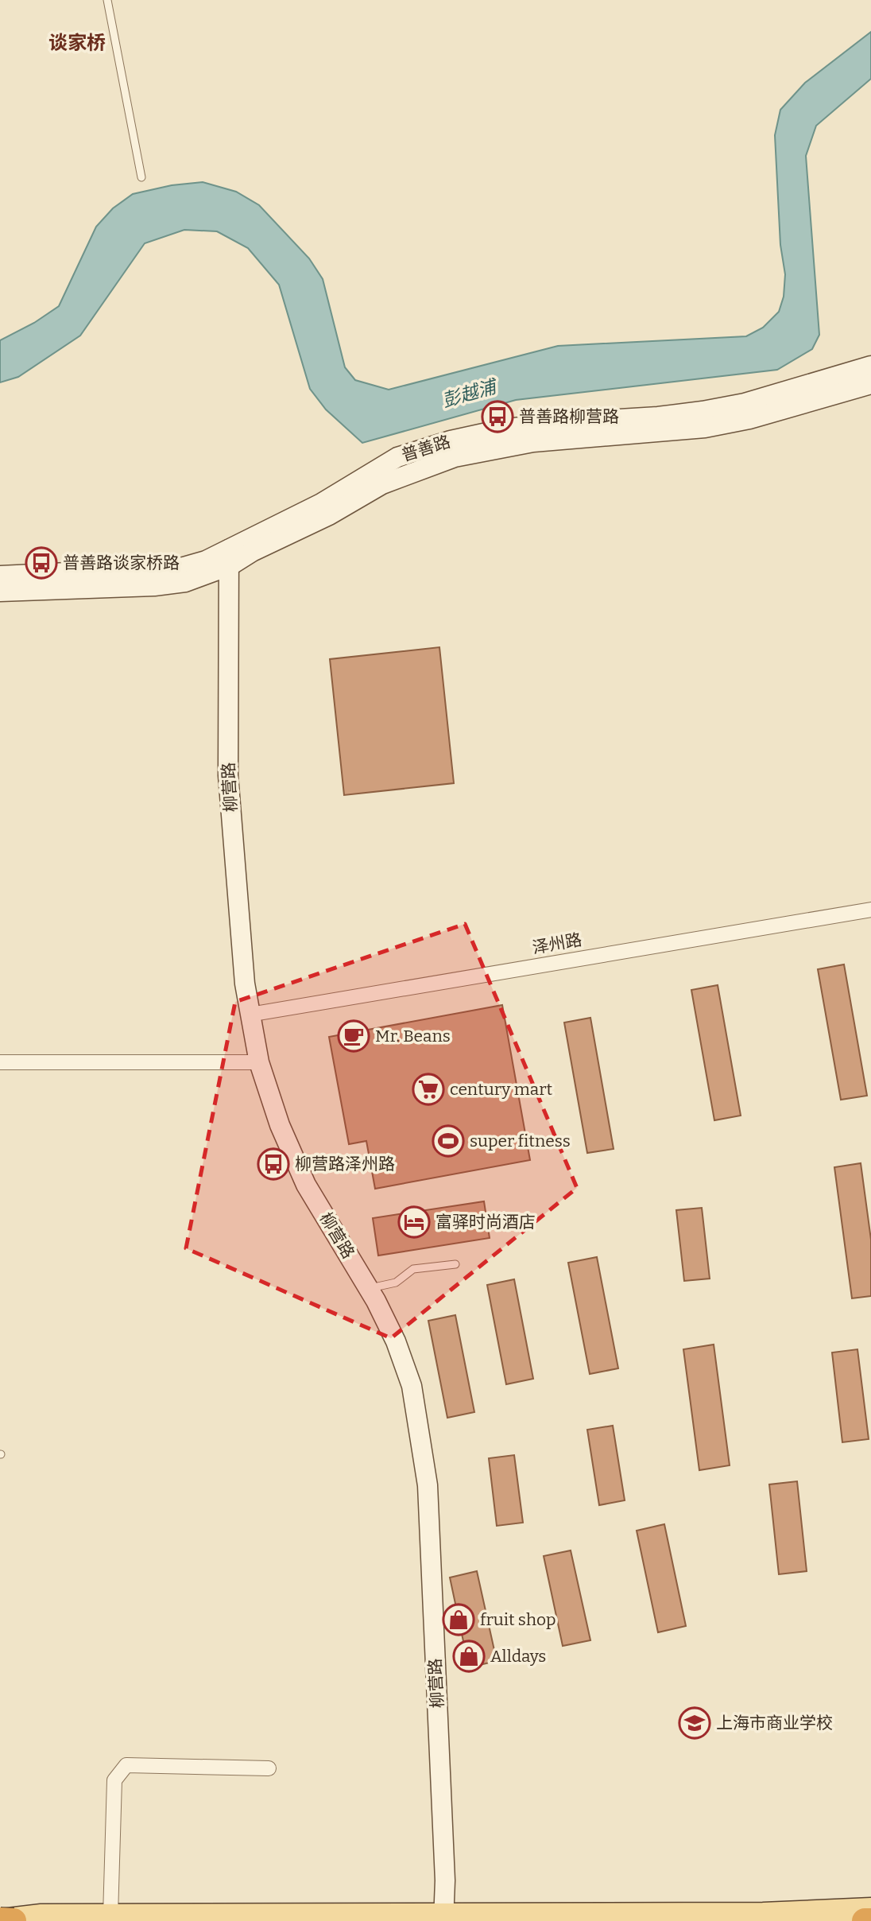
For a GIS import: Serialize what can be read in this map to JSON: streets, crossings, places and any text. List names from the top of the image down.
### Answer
{
  "streets": {
    "main road": ["普善路", "柳营路"],
    "street": ["泽州路"]
  },
  "crossings": [
    ["普善路", "柳营路"],
    ["柳营路", "泽州路"]
  ],
  "districts": ["谈家桥"],
  "water": ["彭越浦"],
  "places": {
    "bus stop": ["普善路柳营路", "普善路谈家桥路", "柳营路泽州路"],
    "cafe": ["Mr. Beans"],
    "supermarket": ["century mart"],
    "sports": ["super fitness"],
    "hotel": ["富驿时尚酒店"],
    "shop": ["fruit shop", "Alldays"],
    "school or university": ["上海市商业学校"]
  }
}
